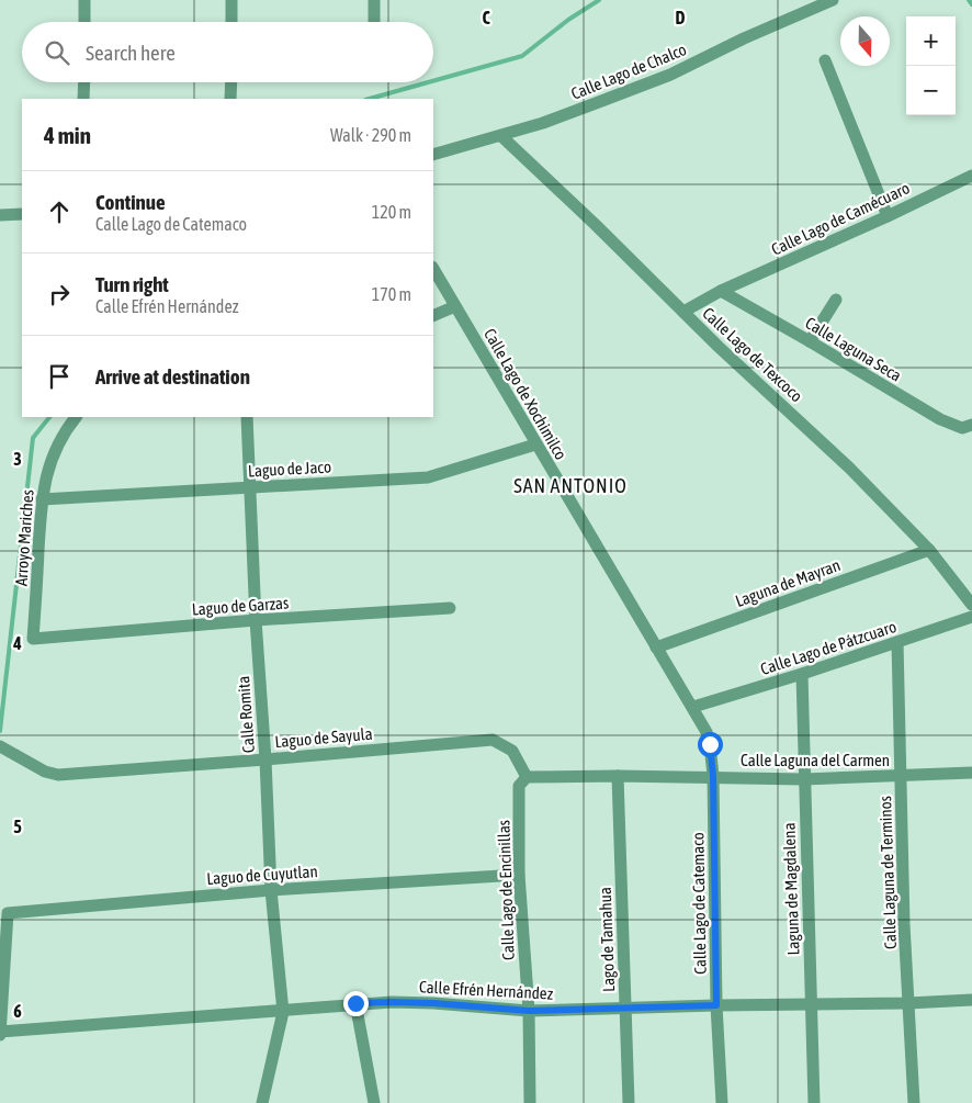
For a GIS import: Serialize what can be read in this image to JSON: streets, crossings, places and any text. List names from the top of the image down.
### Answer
{
  "streets": {
    "street": [
      "Calle Lago de Chalco",
      "Calle Lago de Camécuaro",
      "Calle Laguna Seca",
      "Calle Lago de Texcoco",
      "Calle Lago de Xochimilco",
      "Laguo de Jaco",
      "Arroyo Mariches",
      "Laguna de Mayran",
      "Laguo de Garzas",
      "Calle Lago de Pátzcuaro",
      "Calle Romita",
      "Laguo de Sayula",
      "Calle Laguna del Carmen",
      "Calle Laguna de Terminos",
      "Laguo de Cuyutlan",
      "Laguna de Magdalena",
      "Calle Lago de Encinillas",
      "Calle Lago de Catemaco",
      "Lago de Tamahua",
      "Calle Efrén Hernández"
    ]
  },
  "crossings": [
    ["Calle Lago de Chalco", "Calle Lago de Texcoco"],
    ["Calle Lago de Camécuaro", "Calle Laguna Seca"],
    ["Calle Lago de Camécuaro", "Calle Lago de Texcoco"],
    ["Calle Lago de Texcoco", "Laguna de Mayran"],
    ["Calle Lago de Xochimilco", "Laguo de Jaco"],
    ["Calle Lago de Xochimilco", "Laguna de Mayran"],
    ["Calle Lago de Xochimilco", "Calle Lago de Pátzcuaro"],
    ["Calle Lago de Xochimilco", "Calle Lago de Catemaco"],
    ["Laguo de Jaco", "Arroyo Mariches"],
    ["Laguo de Jaco", "Calle Romita"],
    ["Arroyo Mariches", "Laguo de Garzas"],
    ["Laguo de Garzas", "Calle Romita"],
    ["Calle Lago de Pátzcuaro", "Calle Laguna de Terminos"],
    ["Calle Lago de Pátzcuaro", "Laguna de Magdalena"],
    ["Calle Lago de Pátzcuaro", "Calle Lago de Catemaco"],
    ["Calle Romita", "Laguo de Sayula"],
    ["Calle Romita", "Laguo de Cuyutlan"],
    ["Calle Romita", "Calle Efrén Hernández"],
    ["Laguo de Sayula", "Calle Laguna del Carmen"],
    ["Laguo de Sayula", "Calle Lago de Encinillas"],
    ["Calle Laguna del Carmen", "Calle Laguna de Terminos"],
    ["Calle Laguna del Carmen", "Laguna de Magdalena"],
    ["Calle Laguna del Carmen", "Calle Lago de Encinillas"],
    ["Calle Laguna del Carmen", "Calle Lago de Catemaco"],
    ["Calle Laguna del Carmen", "Lago de Tamahua"],
    ["Calle Laguna de Terminos", "Calle Efrén Hernández"],
    ["Laguo de Cuyutlan", "Calle Lago de Encinillas"],
    ["Laguo de Cuyutlan", "Calle Efrén Hernández"],
    ["Laguna de Magdalena", "Calle Efrén Hernández"],
    ["Calle Lago de Encinillas", "Calle Efrén Hernández"],
    ["Calle Lago de Catemaco", "Calle Efrén Hernández"],
    ["Lago de Tamahua", "Calle Efrén Hernández"]
  ],
  "districts": ["SAN ANTONIO"],
  "north": "bottom",
  "page": {
    "map_buttons": ["+", "−"],
    "search": "Search here",
    "heading": ["4 min", "Walk · 290 m"],
    "list": [
      ["Continue", "Calle Lago de Catemaco", "120 m"],
      ["Turn right", "Calle Efrén Hernández", "170 m"],
      "Arrive at destination"
    ]
  },
  "grid": {
    "columns": ["C", "D"],
    "rows": [
      "3",
      "4",
      "5",
      "6"
    ]
  }
}
